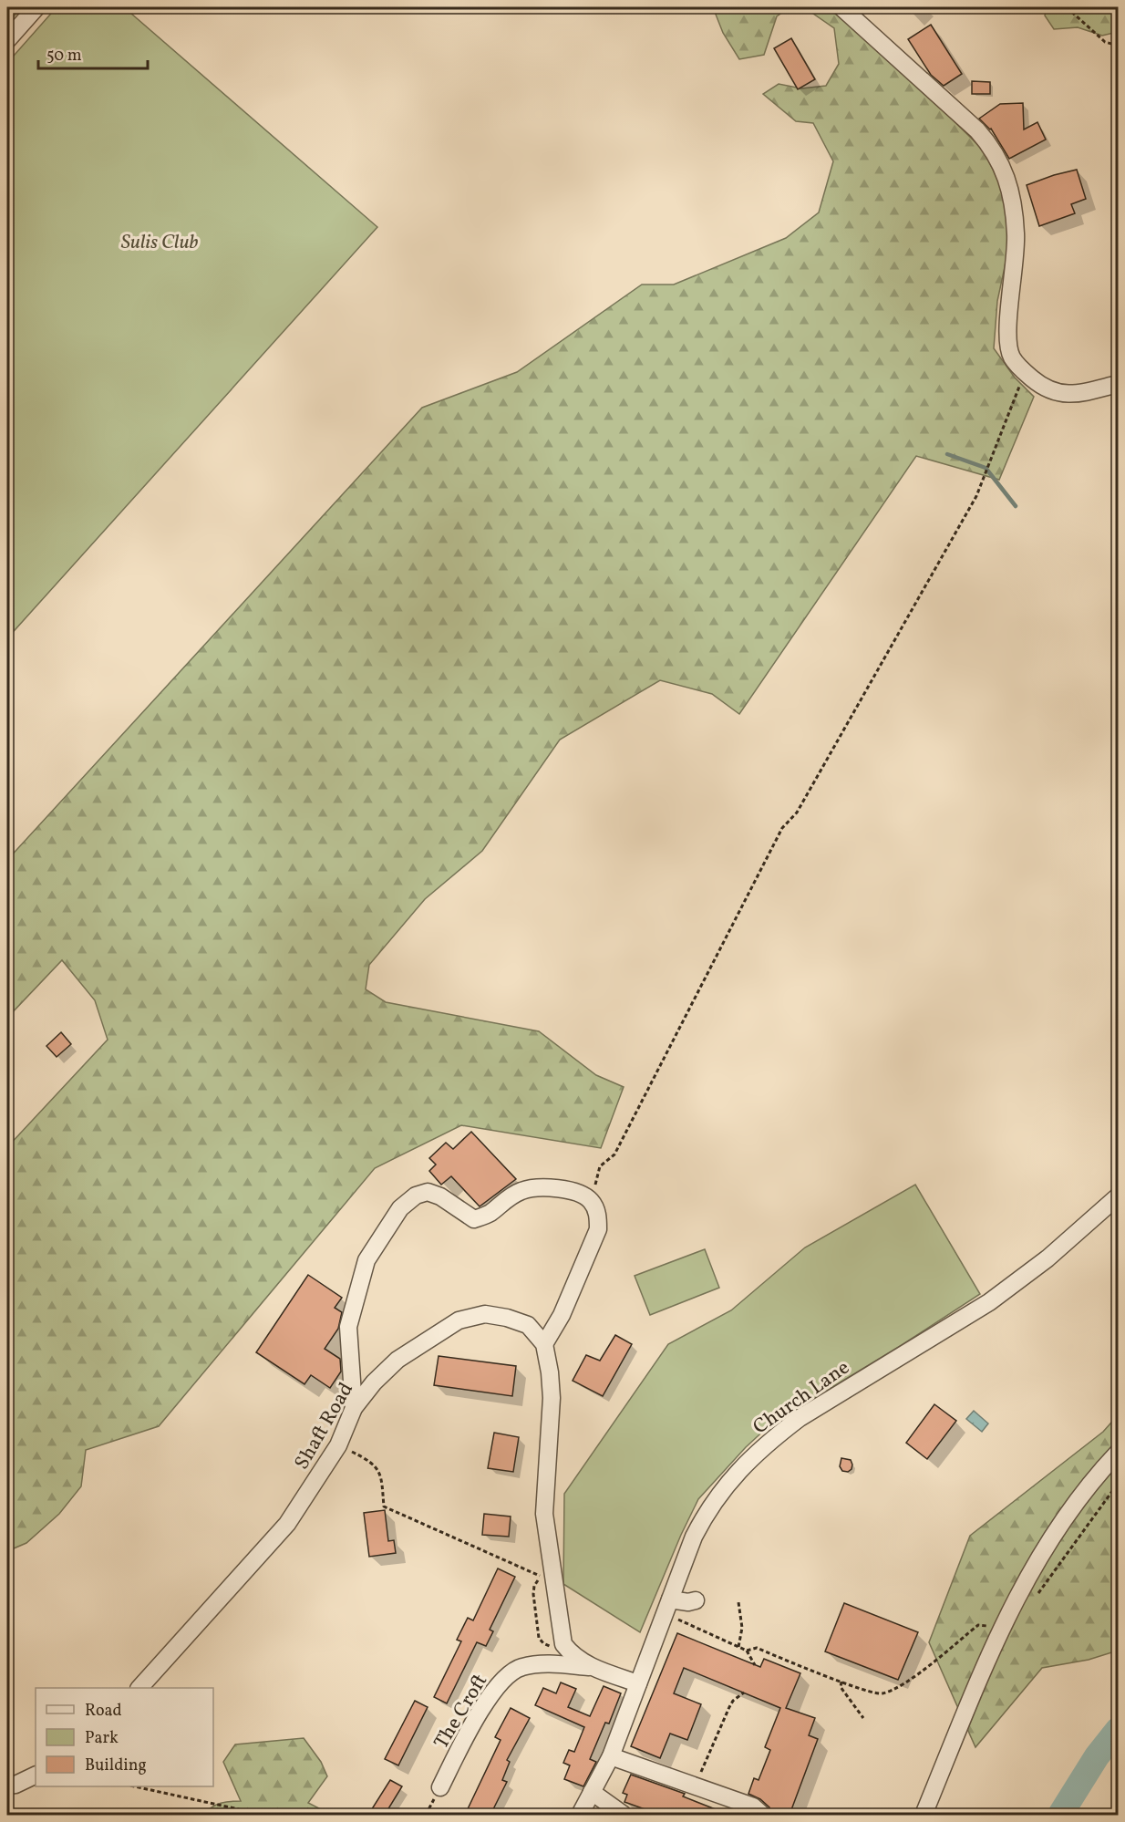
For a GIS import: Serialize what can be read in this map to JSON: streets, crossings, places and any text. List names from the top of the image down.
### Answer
{
  "streets": {
    "street": ["Church Lane", "Shaft Road", "The Croft"]
  },
  "parks": ["Sulis Club"],
  "legend": ["Road", "Park", "Building"],
  "scale_bar": "50 m"
}
